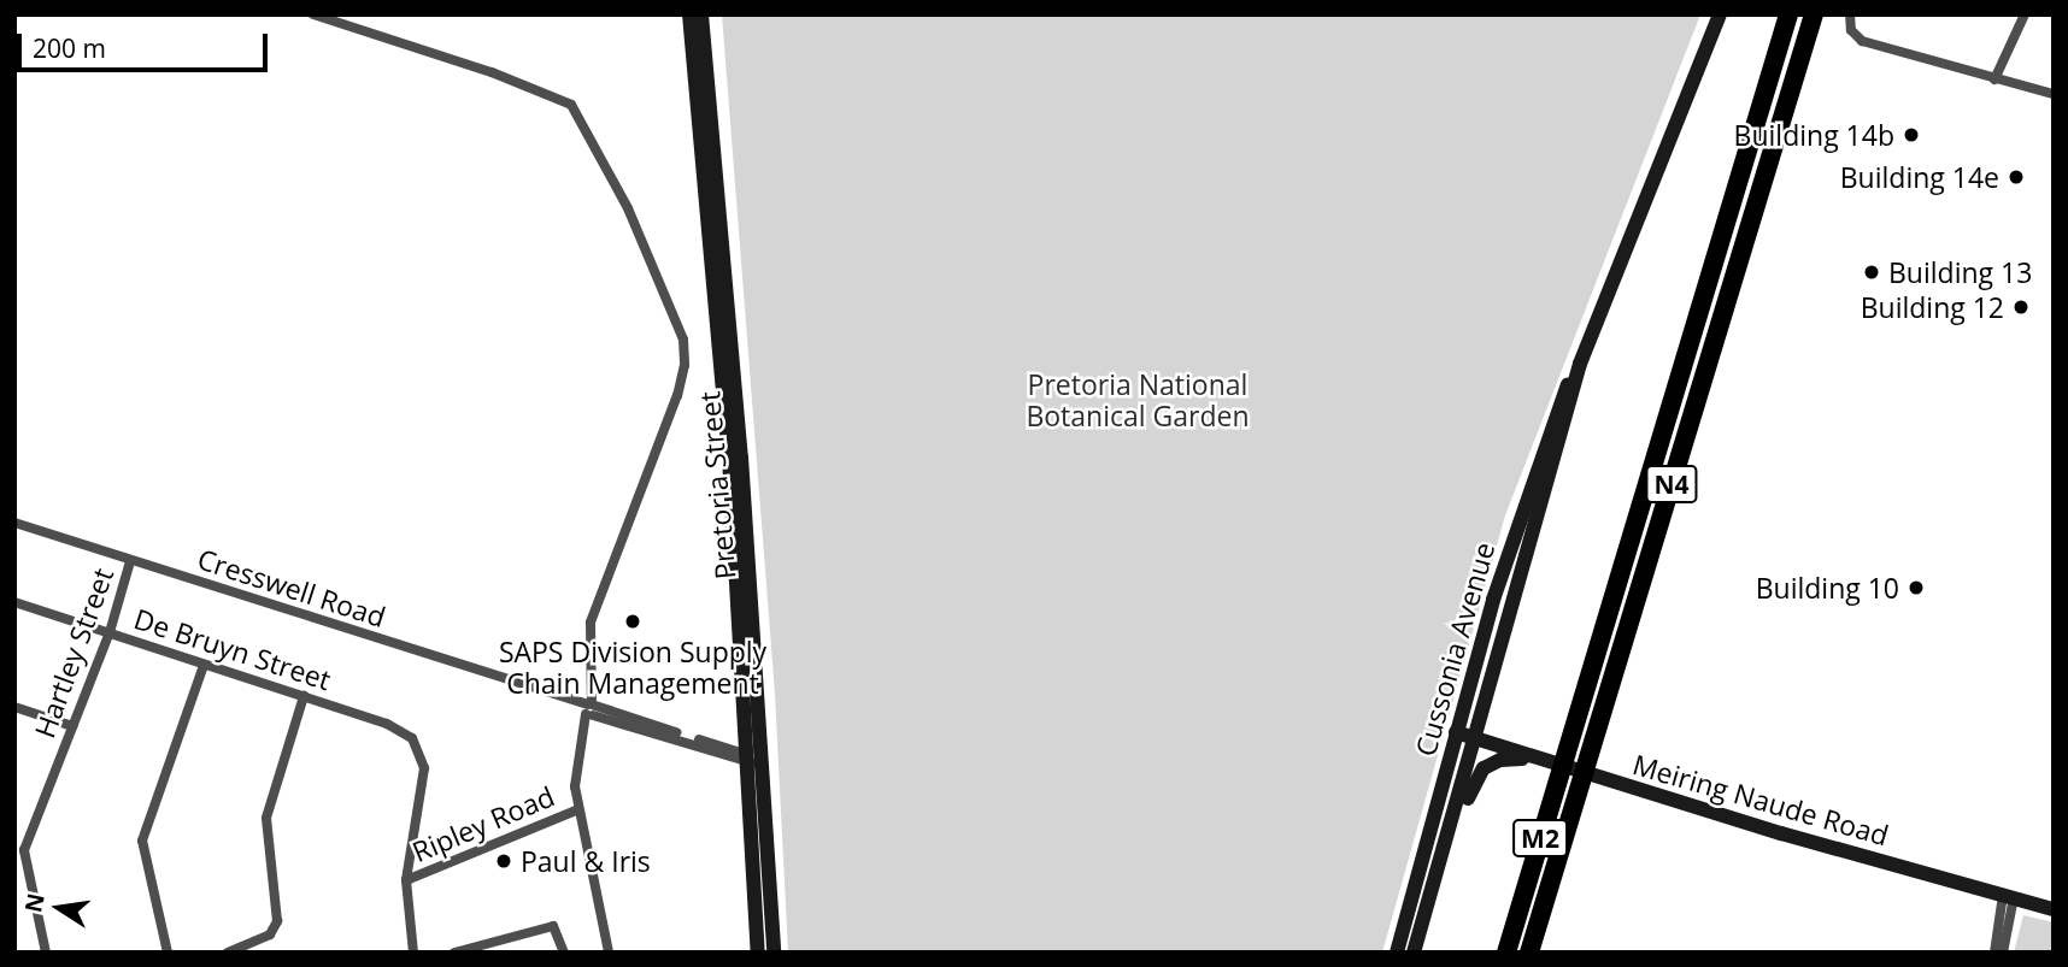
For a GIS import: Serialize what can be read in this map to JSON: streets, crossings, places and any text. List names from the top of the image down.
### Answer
{
  "streets": {
    "highway": ["N4", "M2"],
    "main road": ["Pretoria Street", "Cussonia Avenue", "Meiring Naude Road"],
    "street": [
      "Cresswell Road",
      "De Bruyn Street",
      "Hartley Street",
      "Ripley Road"
    ]
  },
  "crossings": [
    ["N4", "M2"],
    ["Pretoria Street", "Cresswell Road"],
    ["Cresswell Road", "Hartley Street"],
    ["De Bruyn Street", "Hartley Street"],
    ["De Bruyn Street", "Ripley Road"],
    ["Cussonia Avenue", "Meiring Naude Road"]
  ],
  "parks": ["Pretoria National Botanical Garden"],
  "places": [
    "Building 14b",
    "Building 14e",
    "Building 13",
    "Building 12",
    "Building 10",
    "SAPS Division Supply Chain Management",
    "Paul & Iris"
  ],
  "scale_bar": "200 m",
  "north": "left"
}
